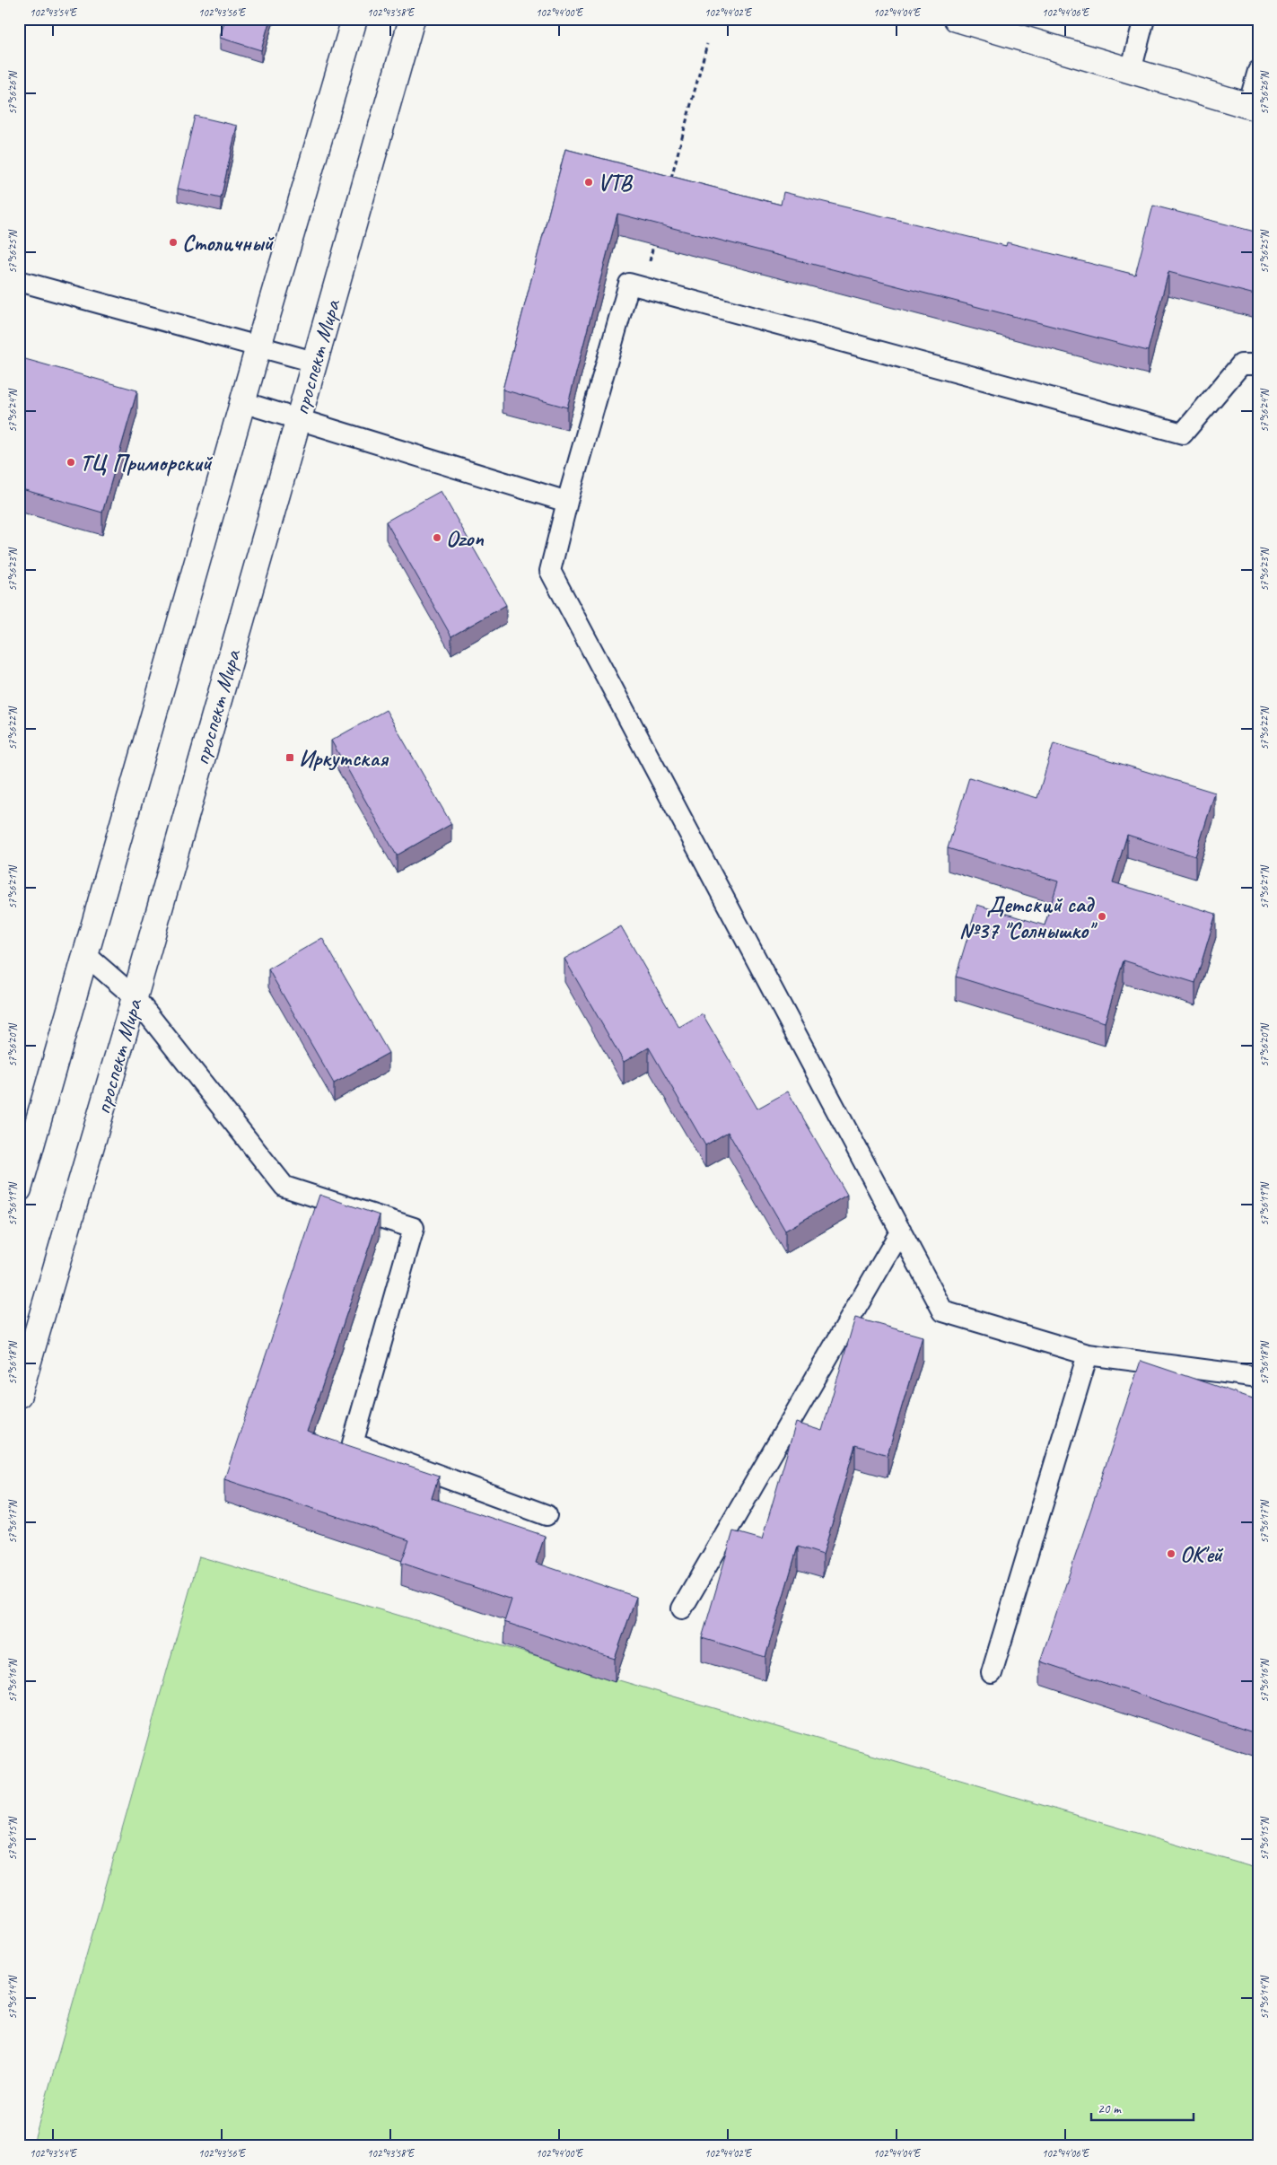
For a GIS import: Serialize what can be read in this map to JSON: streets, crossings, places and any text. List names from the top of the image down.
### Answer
{
  "streets": {
    "street": ["проспект Мира"]
  },
  "places": {
    "other": [
      "VTB",
      "Столичный",
      "ТЦ Приморский",
      "Ozon",
      "Детский сад №37 \"Солнышко\"",
      "ОК'ей"
    ],
    "transit": ["Иркутская"]
  },
  "scale_bar": "20 m",
  "coordinates": [
    "102°43'54\"E",
    "102°43'56\"E",
    "102°43'58\"E",
    "102°44'00\"E",
    "102°44'02\"E",
    "102°44'04\"E",
    "102°44'06\"E",
    "57°56'26\"N",
    "57°56'25\"N",
    "57°56'24\"N",
    "57°56'23\"N",
    "57°56'22\"N",
    "57°56'21\"N",
    "57°56'20\"N",
    "57°56'19\"N",
    "57°56'18\"N",
    "57°56'17\"N",
    "57°56'16\"N",
    "57°56'15\"N",
    "57°56'14\"N"
  ]
}
